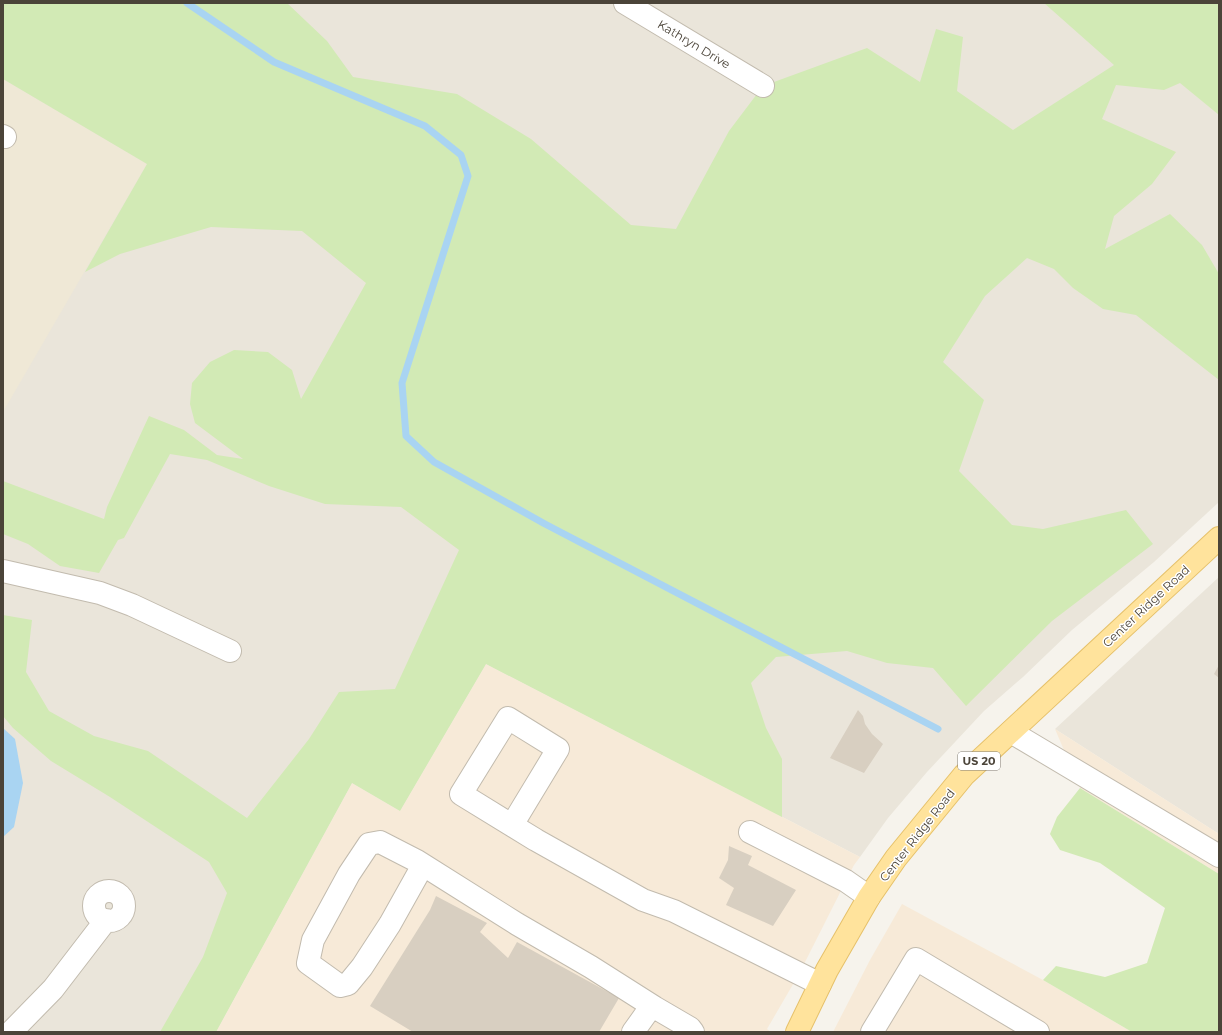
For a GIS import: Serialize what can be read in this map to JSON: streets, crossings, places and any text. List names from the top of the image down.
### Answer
{
  "streets": {
    "main road": ["Center Ridge Road", "US 20"],
    "street": ["Kathryn Drive"]
  }
}
